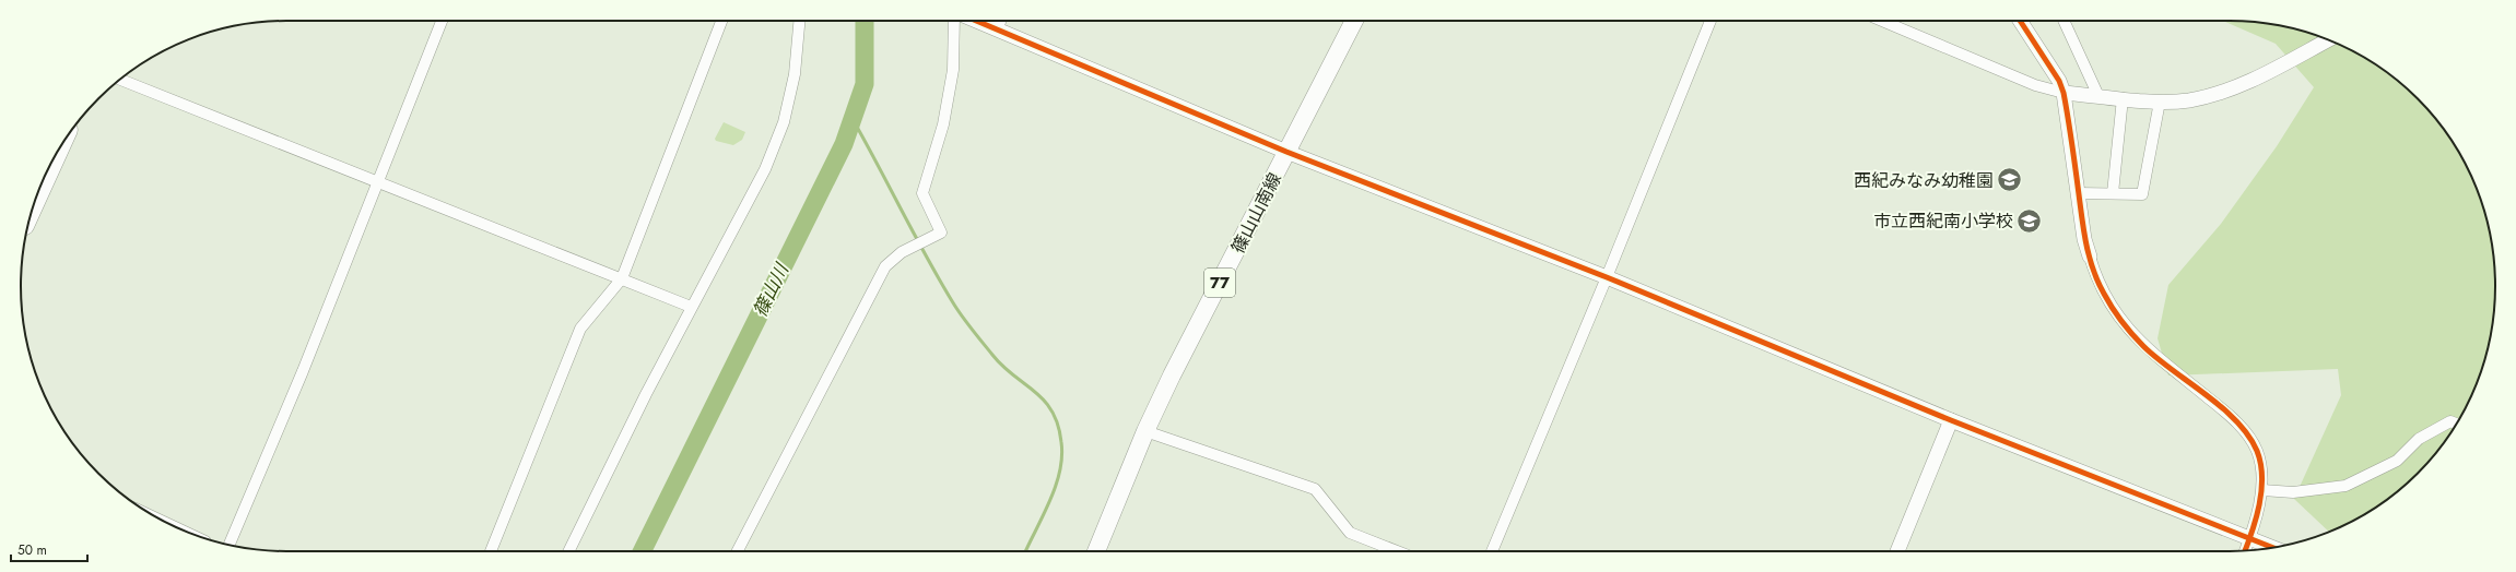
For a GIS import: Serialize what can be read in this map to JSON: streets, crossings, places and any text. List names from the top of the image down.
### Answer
{
  "streets": {
    "main road": ["篠山山南線", "77"]
  },
  "water": ["篠山川"],
  "places": {
    "school or university": ["西紀みなみ幼稚園", "市立西紀南小学校"]
  },
  "scale_bar": "50 m"
}
